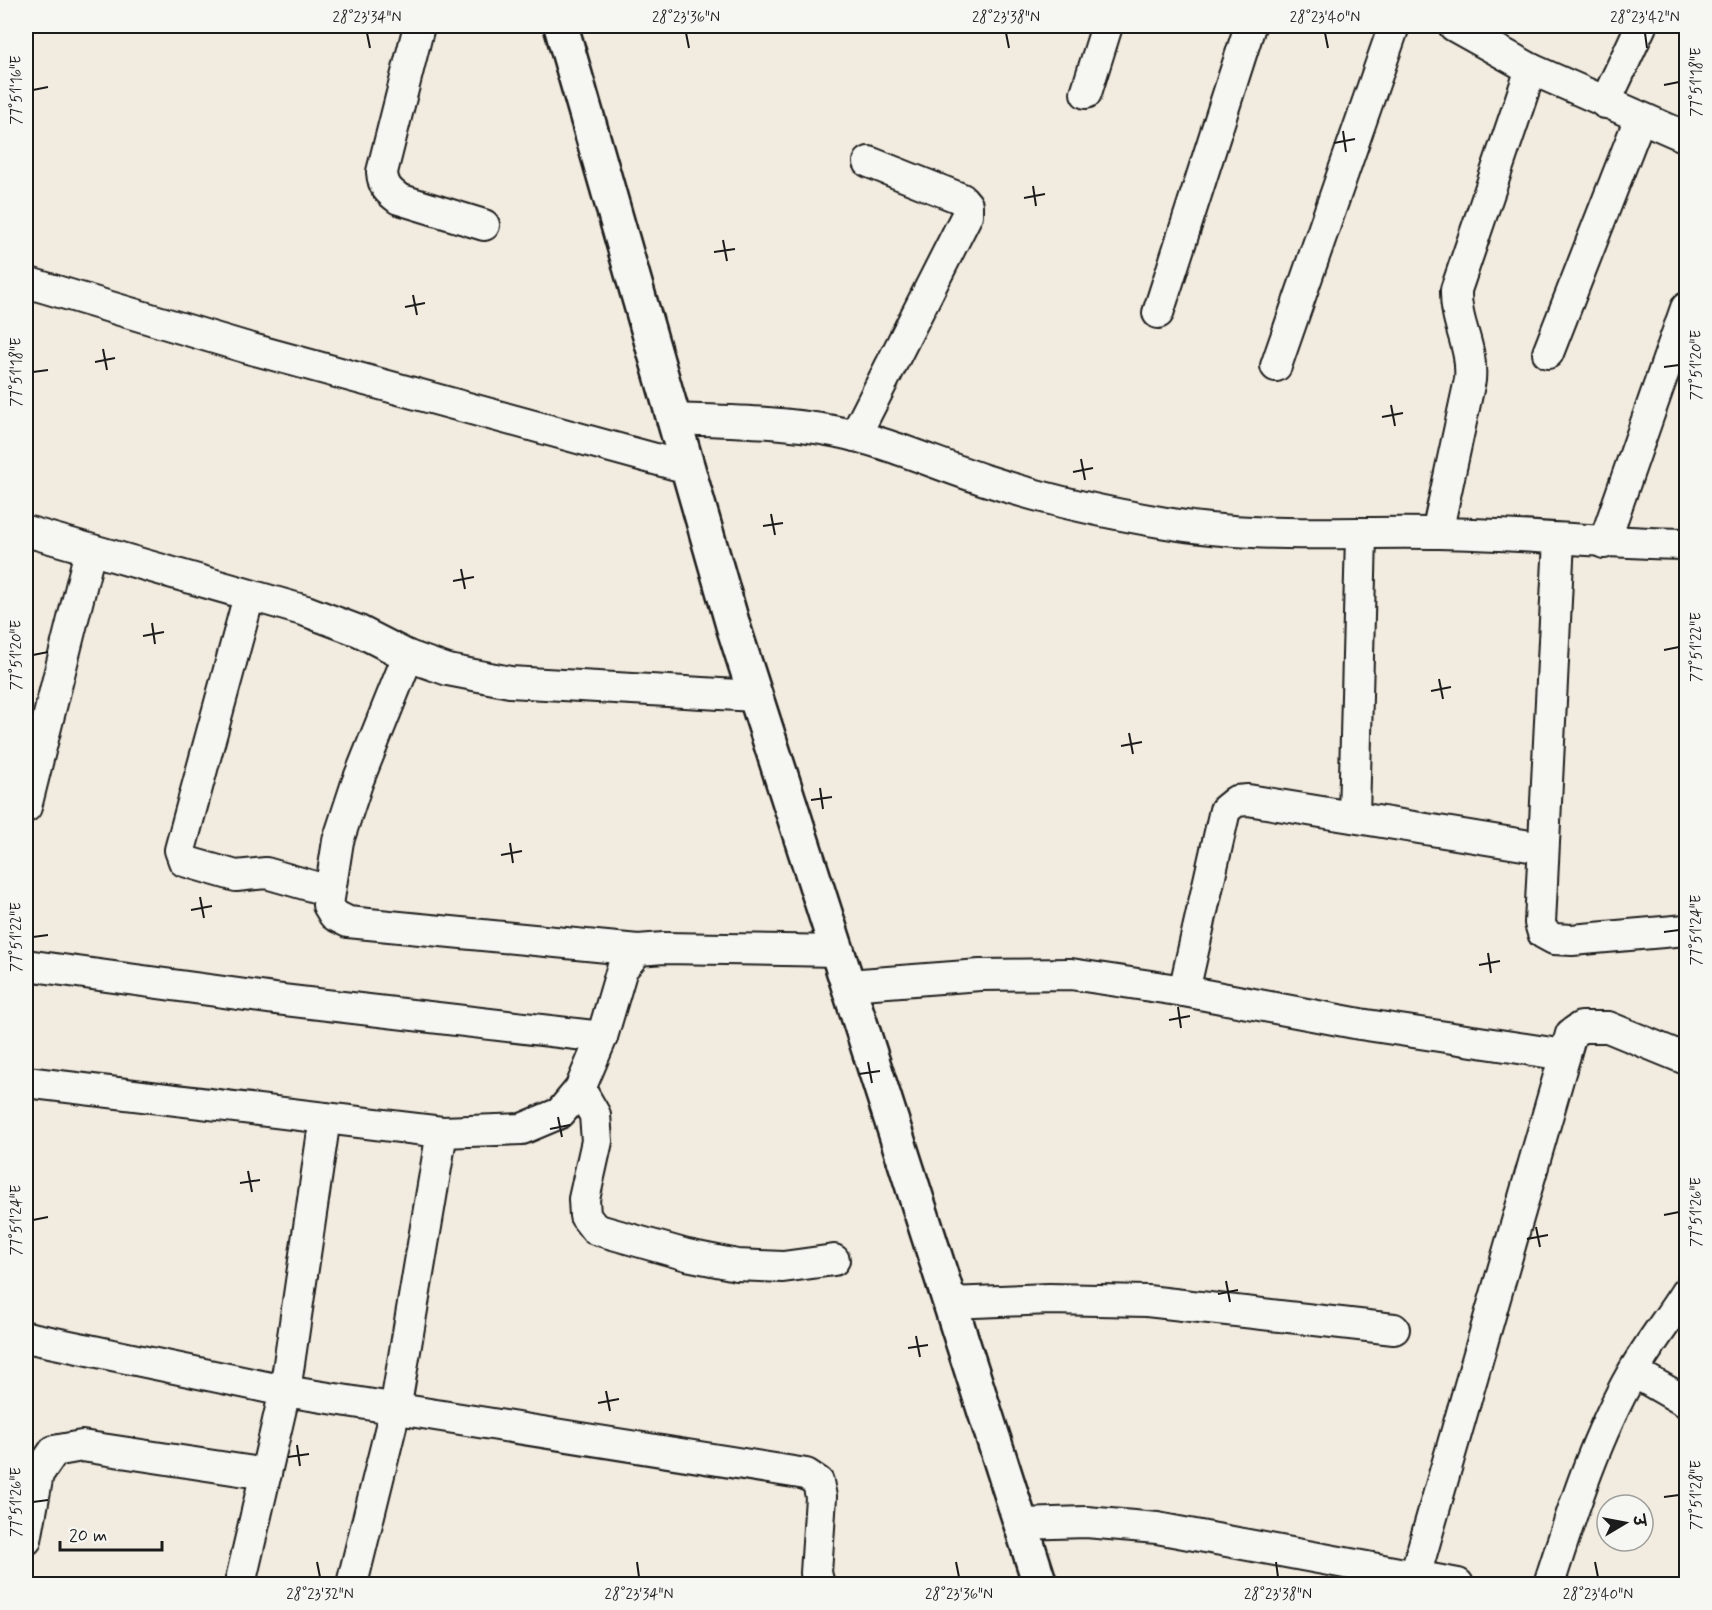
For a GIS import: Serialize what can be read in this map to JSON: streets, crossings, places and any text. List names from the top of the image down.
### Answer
{
  "scale_bar": "20 m",
  "north": "right",
  "coordinates": [
    "28°23'34\"N",
    "28°23'36\"N",
    "28°23'38\"N",
    "28°23'40\"N",
    "28°23'42\"N",
    "77°51'18\"E",
    "77°51'16\"E",
    "77°51'20\"E",
    "77°51'22\"E",
    "77°51'24\"E",
    "77°51'26\"E",
    "77°51'28\"E",
    "28°23'32\"N"
  ]
}
